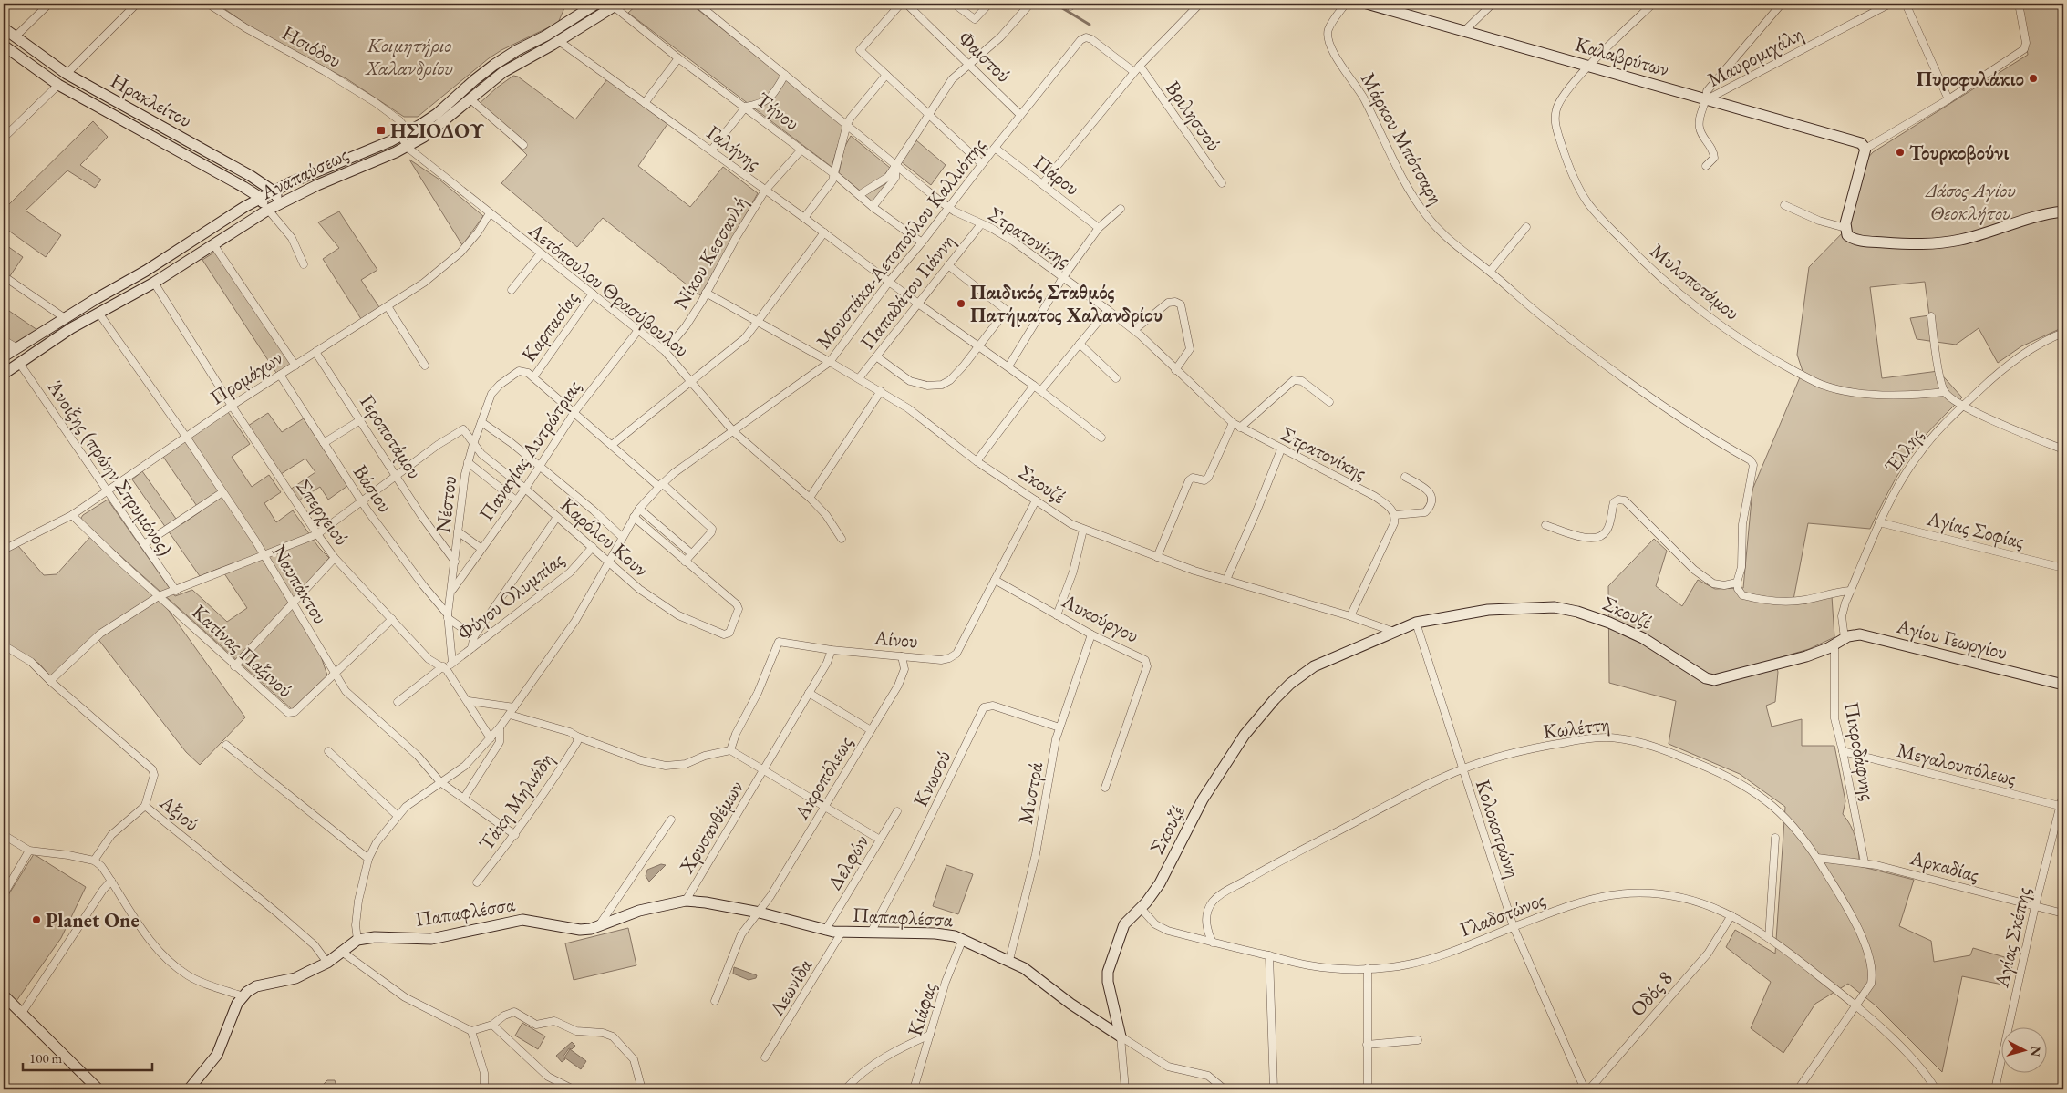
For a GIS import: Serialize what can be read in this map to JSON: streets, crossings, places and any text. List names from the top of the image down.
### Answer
{
  "streets": {
    "street": [
      "Ησιόδου",
      "Φαιστού",
      "Καλαβρύτων",
      "Μαυρομιχάλη",
      "Ηρακλείτου",
      "Τήνου",
      "Βριλησσού",
      "Μάρκου Μπότσαρη",
      "Γαλήνης",
      "Αναπαύσεως",
      "Πάρου",
      "Στρατονίκης",
      "Μουστάκα-Αετοπούλου Καλλιόπης",
      "Νίκου Κεσσανλή",
      "Μυλοποτάμου",
      "Αετόπουλου Θρασύβουλου",
      "Παπαδάτου Γιάννη",
      "Καρπασίας",
      "Προμάχων",
      "Γεροποτάμου",
      "Παναγίας Λυτρώτριας",
      "Έλλης",
      "Άνοιξης (πρώην Στρυμόνος)",
      "Σκουζέ",
      "Βάσιου",
      "Νέστου",
      "Σπερχειού",
      "Αγίας Σοφίας",
      "Καρόλου Κουν",
      "Ναυπάκτου",
      "Φύγου Ολυμπίας",
      "Λυκούργου",
      "Αίνου",
      "Αγίου Γεωργίου",
      "Κατίνας Παξινού",
      "Κωλέττη",
      "Πικροδάφνης",
      "Μεγαλουπόλεως",
      "Ακροπόλεως",
      "Κνωσού",
      "Μυστρά",
      "Τάκη Μηλιάδη",
      "Αξιού",
      "Χρυσανθέμων",
      "Κολοκοτρώνη",
      "Δελφών",
      "Αρκαδίας",
      "Παπαφλέσσα",
      "Γλαδστώνος",
      "Αγίας Σκέπης",
      "Λεωνίδα",
      "Οδός 8",
      "Κιάφας"
    ]
  },
  "crossings": [
    ["Ησιόδου", "Αναπαύσεως"],
    ["Ησιόδου", "Αετόπουλου Θρασύβουλου"],
    ["Φαιστού", "Μουστάκα-Αετοπούλου Καλλιόπης"],
    ["Καλαβρύτων", "Μαυρομιχάλη"],
    ["Καλαβρύτων", "Μυλοποτάμου"],
    ["Ηρακλείτου", "Αναπαύσεως"],
    ["Τήνου", "Αναπαύσεως"],
    ["Τήνου", "Μουστάκα-Αετοπούλου Καλλιόπης"],
    ["Τήνου", "Νίκου Κεσσανλή"],
    ["Γαλήνης", "Αναπαύσεως"],
    ["Γαλήνης", "Μουστάκα-Αετοπούλου Καλλιόπης"],
    ["Γαλήνης", "Νίκου Κεσσανλή"],
    ["Γαλήνης", "Παπαδάτου Γιάννη"],
    ["Αναπαύσεως", "Αετόπουλου Θρασύβουλου"],
    ["Αναπαύσεως", "Άνοιξης (πρώην Στρυμόνος)"],
    ["Αναπαύσεως", "Σπερχειού"],
    ["Αναπαύσεως", "Ναυπάκτου"],
    ["Πάρου", "Μουστάκα-Αετοπούλου Καλλιόπης"],
    ["Στρατονίκης", "Μουστάκα-Αετοπούλου Καλλιόπης"],
    ["Στρατονίκης", "Παπαδάτου Γιάννη"],
    ["Μουστάκα-Αετοπούλου Καλλιόπης", "Αετόπουλου Θρασύβουλου"],
    ["Μουστάκα-Αετοπούλου Καλλιόπης", "Σκουζέ"],
    ["Μουστάκα-Αετοπούλου Καλλιόπης", "Σπερχειού"],
    ["Μουστάκα-Αετοπούλου Καλλιόπης", "Καρόλου Κουν"],
    ["Μουστάκα-Αετοπούλου Καλλιόπης", "Ναυπάκτου"],
    ["Μουστάκα-Αετοπούλου Καλλιόπης", "Παπαφλέσσα"],
    ["Νίκου Κεσσανλή", "Αετόπουλου Θρασύβουλου"],
    ["Νίκου Κεσσανλή", "Σκουζέ"],
    ["Αετόπουλου Θρασύβουλου", "Καρπασίας"],
    ["Αετόπουλου Θρασύβουλου", "Προμάχων"],
    ["Αετόπουλου Θρασύβουλου", "Παναγίας Λυτρώτριας"],
    ["Παπαδάτου Γιάννη", "Σκουζέ"],
    ["Καρπασίας", "Νέστου"],
    ["Προμάχων", "Γεροποτάμου"],
    ["Προμάχων", "Άνοιξης (πρώην Στρυμόνος)"],
    ["Προμάχων", "Βάσιου"],
    ["Προμάχων", "Σπερχειού"],
    ["Προμάχων", "Ναυπάκτου"],
    ["Προμάχων", "Κατίνας Παξινού"],
    ["Γεροποτάμου", "Νέστου"],
    ["Γεροποτάμου", "Καρόλου Κουν"],
    ["Παναγίας Λυτρώτριας", "Νέστου"],
    ["Παναγίας Λυτρώτριας", "Καρόλου Κουν"],
    ["Έλλης", "Αγίας Σοφίας"],
    ["Έλλης", "Αγίου Γεωργίου"],
    ["Σκουζέ", "Αίνου"],
    ["Σκουζέ", "Αγίου Γεωργίου"],
    ["Σκουζέ", "Πικροδάφνης"],
    ["Σκουζέ", "Κολοκοτρώνη"],
    ["Σκουζέ", "Παπαφλέσσα"],
    ["Σκουζέ", "Γλαδστώνος"],
    ["Βάσιου", "Νέστου"],
    ["Νέστου", "Καρόλου Κουν"],
    ["Νέστου", "Φύγου Ολυμπίας"],
    ["Σπερχειού", "Φύγου Ολυμπίας"],
    ["Σπερχειού", "Κατίνας Παξινού"],
    ["Καρόλου Κουν", "Φύγου Ολυμπίας"],
    ["Ναυπάκτου", "Κατίνας Παξινού"],
    ["Ναυπάκτου", "Τάκη Μηλιάδη"],
    ["Λυκούργου", "Αίνου"],
    ["Λυκούργου", "Μυστρά"],
    ["Αίνου", "Ακροπόλεως"],
    ["Αίνου", "Χρυσανθέμων"],
    ["Αγίου Γεωργίου", "Πικροδάφνης"],
    ["Κωλέττη", "Κολοκοτρώνη"],
    ["Κωλέττη", "Αρκαδίας"],
    ["Κωλέττη", "Γλαδστώνος"],
    ["Πικροδάφνης", "Μεγαλουπόλεως"],
    ["Πικροδάφνης", "Αρκαδίας"],
    ["Μεγαλουπόλεως", "Αγίας Σκέπης"],
    ["Ακροπόλεως", "Παπαφλέσσα"],
    ["Κνωσού", "Μυστρά"],
    ["Κνωσού", "Παπαφλέσσα"],
    ["Μυστρά", "Παπαφλέσσα"],
    ["Χρυσανθέμων", "Παπαφλέσσα"],
    ["Κολοκοτρώνη", "Γλαδστώνος"],
    ["Δελφών", "Παπαφλέσσα"],
    ["Αρκαδίας", "Αγίας Σκέπης"],
    ["Παπαφλέσσα", "Λεωνίδα"],
    ["Παπαφλέσσα", "Κιάφας"],
    ["Γλαδστώνος", "Οδός 8"]
  ],
  "parks": ["Κοιμητήριο Χαλανδρίου", "Δάσος Αγίου Θεοκλήτου"],
  "places": {
    "other": [
      "Πυροφυλάκιο",
      "Τουρκοβούνι",
      "Παιδικός Σταθμός Πατήματος Χαλανδρίου",
      "Planet One"
    ],
    "transit": ["ΗΣΙΟΔΟΥ"]
  },
  "scale_bar": "100 m",
  "north": "right"
}
